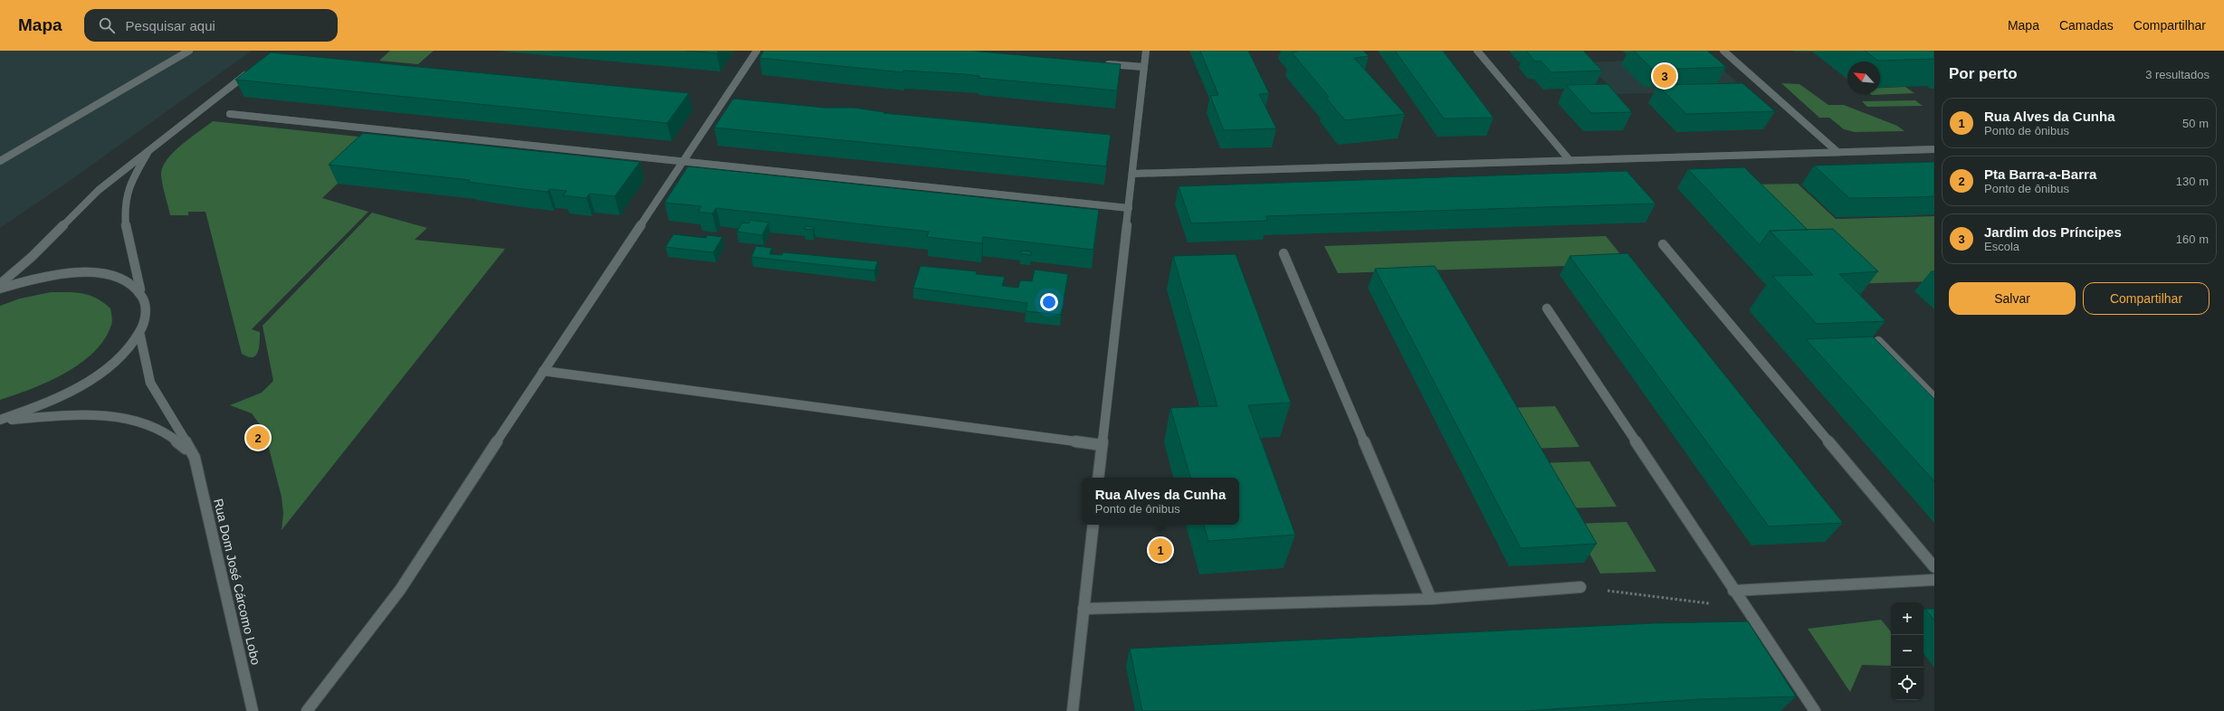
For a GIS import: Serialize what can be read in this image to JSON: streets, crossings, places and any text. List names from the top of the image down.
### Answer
{
  "streets": {
    "street": ["Rua Dom José Cárcomo Lobo"]
  },
  "north": "top left",
  "page": {
    "header": "Mapa",
    "search": "Pesquisar aqui",
    "nav": ["Mapa", "Camadas", "Compartilhar"],
    "heading": ["Por perto", "3 resultados"],
    "pins": ["3", "2", "1"],
    "list": [
      {
        "mark": "1",
        "name": "Rua Alves da Cunha",
        "note": "Ponto de ônibus",
        "value": "50 m"
      },
      {
        "mark": "2",
        "name": "Pta Barra-a-Barra",
        "note": "Ponto de ônibus",
        "value": "130 m"
      },
      {
        "mark": "3",
        "name": "Jardim dos Príncipes",
        "note": "Escola",
        "value": "160 m"
      }
    ],
    "buttons": ["Salvar", "Compartilhar"],
    "popup": ["Rua Alves da Cunha", "Ponto de ônibus"],
    "map_buttons": ["+", "−"]
  }
}
